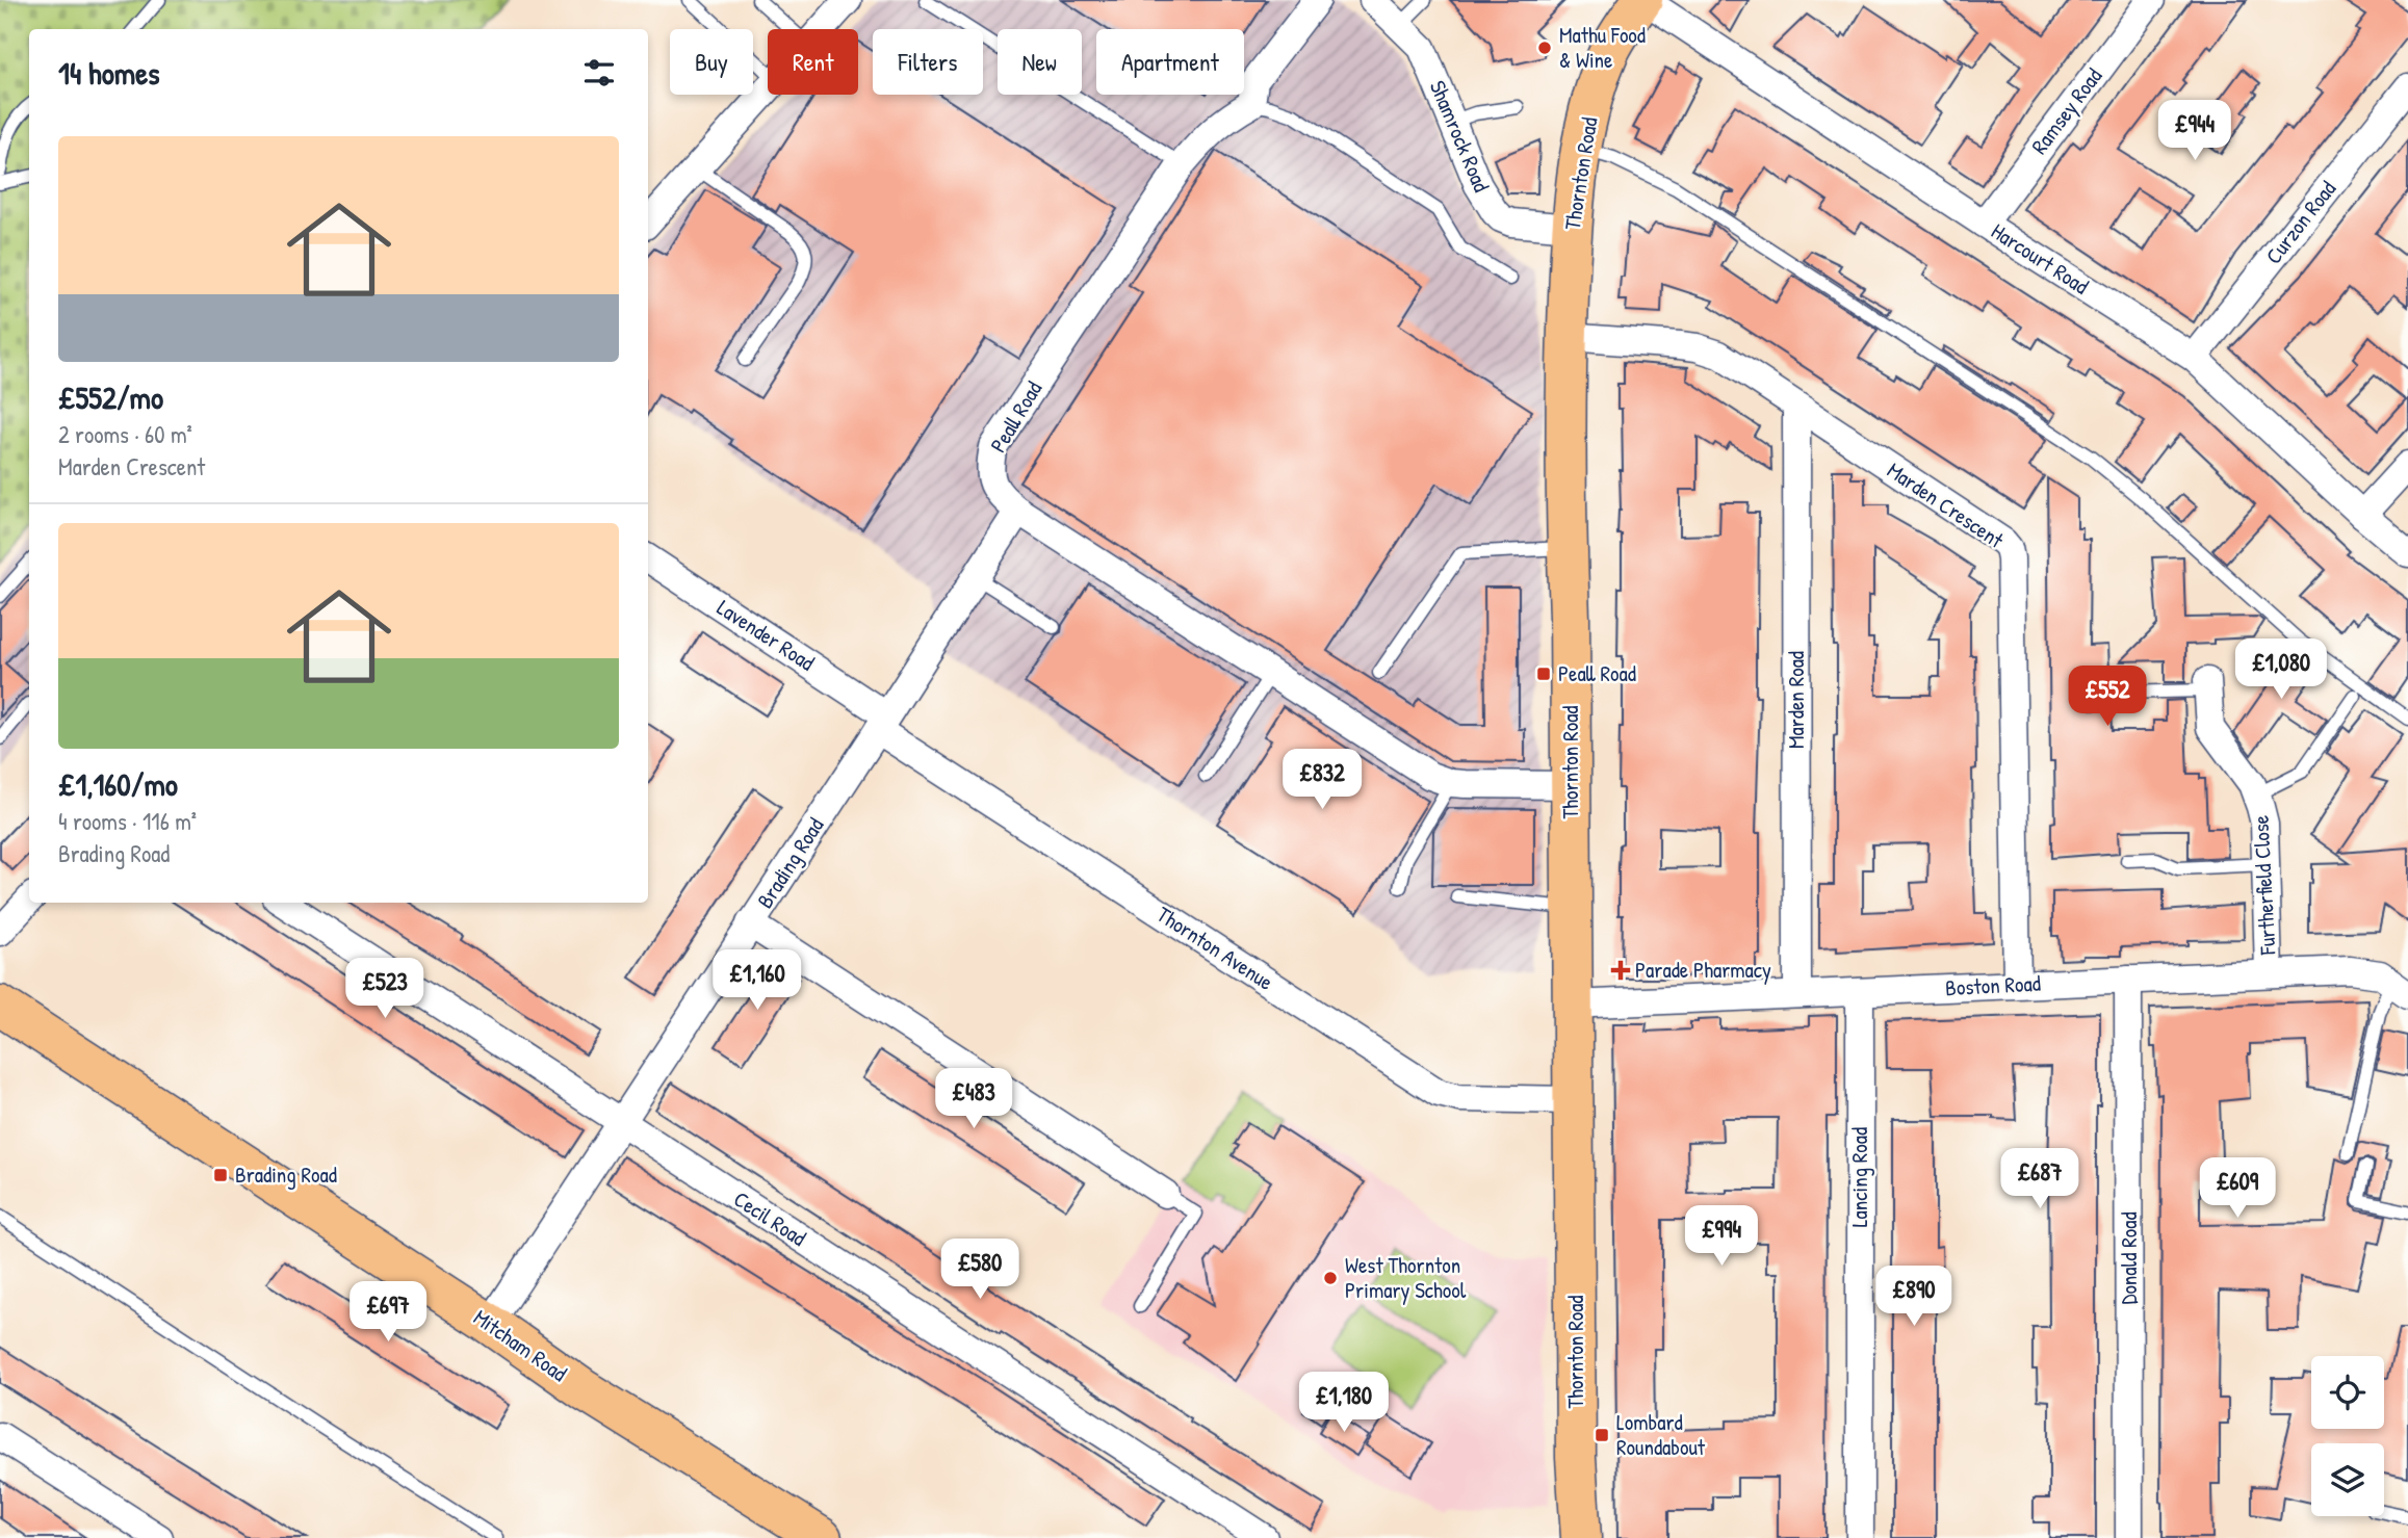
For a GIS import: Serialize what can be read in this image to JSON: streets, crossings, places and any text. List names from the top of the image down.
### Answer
{
  "streets": {
    "main road": ["Thornton Road", "Mitcham Road"],
    "street": [
      "Ramsey Road",
      "Shamrock Road",
      "Curzon Road",
      "Harcourt Road",
      "Peall Road",
      "Marden Crescent",
      "Lavender Road",
      "Marden Road",
      "Brading Road",
      "Furtherfield Close",
      "Thornton Avenue",
      "Boston Road",
      "Lancing Road",
      "Cecil Road",
      "Donald Road"
    ]
  },
  "crossings": [
    ["Ramsey Road", "Harcourt Road"],
    ["Shamrock Road", "Thornton Road"],
    ["Thornton Road", "Harcourt Road"],
    ["Thornton Road", "Peall Road"],
    ["Thornton Road", "Marden Crescent"],
    ["Thornton Road", "Thornton Avenue"],
    ["Thornton Road", "Boston Road"],
    ["Curzon Road", "Harcourt Road"],
    ["Peall Road", "Brading Road"],
    ["Marden Crescent", "Marden Road"],
    ["Marden Crescent", "Boston Road"],
    ["Lavender Road", "Brading Road"],
    ["Lavender Road", "Thornton Avenue"],
    ["Marden Road", "Boston Road"],
    ["Brading Road", "Thornton Avenue"],
    ["Brading Road", "Cecil Road"],
    ["Brading Road", "Mitcham Road"],
    ["Furtherfield Close", "Boston Road"],
    ["Boston Road", "Lancing Road"],
    ["Boston Road", "Donald Road"]
  ],
  "places": {
    "other": ["Mathu Food & Wine", "West Thornton Primary School"],
    "transit": ["Peall Road", "Brading Road", "Lombard Roundabout"],
    "health": ["Parade Pharmacy"]
  },
  "page": {
    "chip": [
      "Buy",
      "Rent",
      "Filters",
      "New",
      "Apartment"
    ],
    "heading": "14 homes",
    "price": [
      "£944",
      "£1,080",
      "£552",
      "£832",
      "£1,160",
      "£523",
      "£483",
      "£687",
      "£609",
      "£994",
      "£580",
      "£890",
      "£697",
      "£1,180"
    ],
    "list": [
      {
        "name": "£552/mo",
        "note": "2 rooms · 60 m² · Marden Crescent"
      },
      {
        "name": "£1,160/mo",
        "note": "4 rooms · 116 m² · Brading Road"
      }
    ]
  }
}
